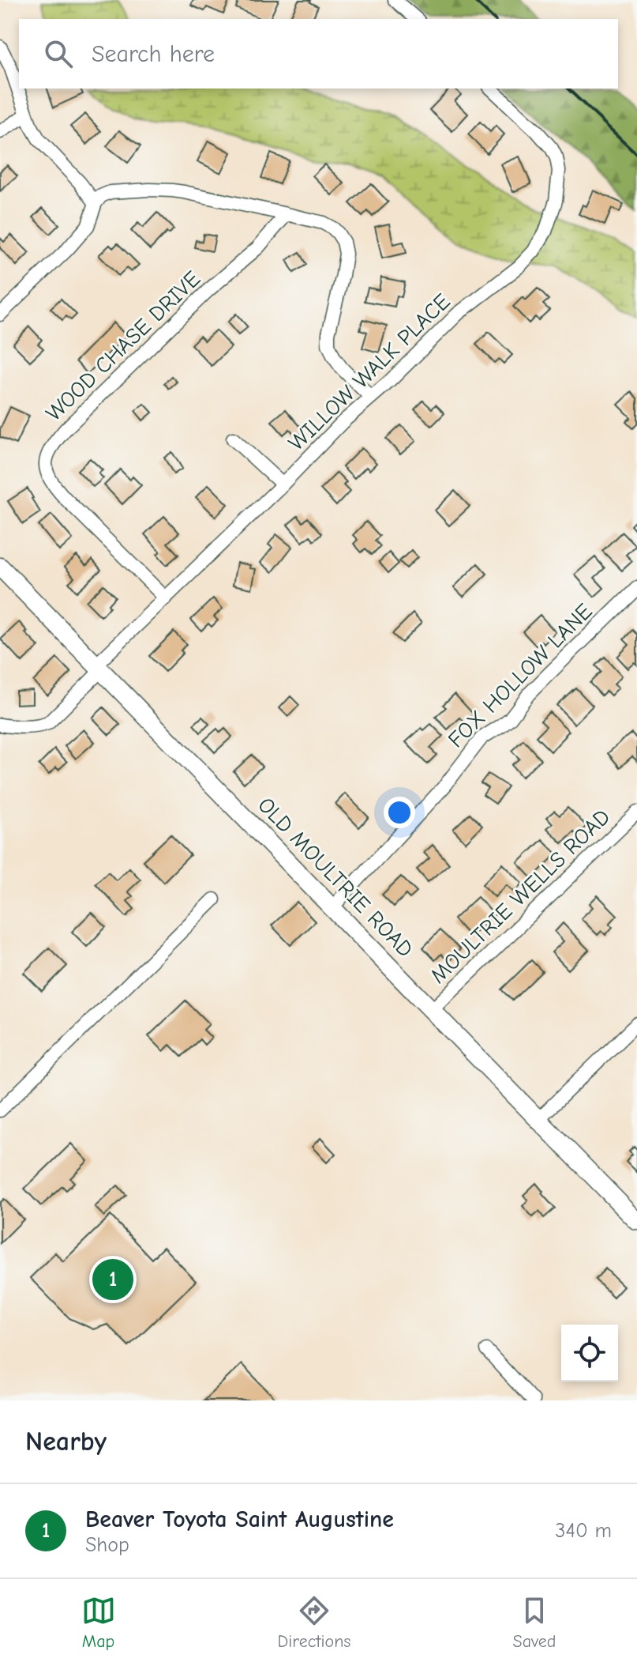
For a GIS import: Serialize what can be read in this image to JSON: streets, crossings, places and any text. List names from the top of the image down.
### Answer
{
  "streets": {
    "main road": ["OLD MOULTRIE ROAD"],
    "street": [
      "WOOD CHASE DRIVE",
      "WILLOW WALK PLACE",
      "FOX HOLLOW LANE",
      "MOULTRIE WELLS ROAD"
    ]
  },
  "crossings": [
    ["WOOD CHASE DRIVE", "WILLOW WALK PLACE"],
    ["WILLOW WALK PLACE", "OLD MOULTRIE ROAD"],
    ["FOX HOLLOW LANE", "OLD MOULTRIE ROAD"],
    ["OLD MOULTRIE ROAD", "MOULTRIE WELLS ROAD"]
  ],
  "page": {
    "search": "Search here",
    "pins": "1",
    "heading": "Nearby",
    "list": [
      {
        "mark": "1",
        "name": "Beaver Toyota Saint Augustine",
        "note": "Shop",
        "value": "340 m"
      }
    ],
    "nav": ["Map", "Directions", "Saved"]
  }
}
